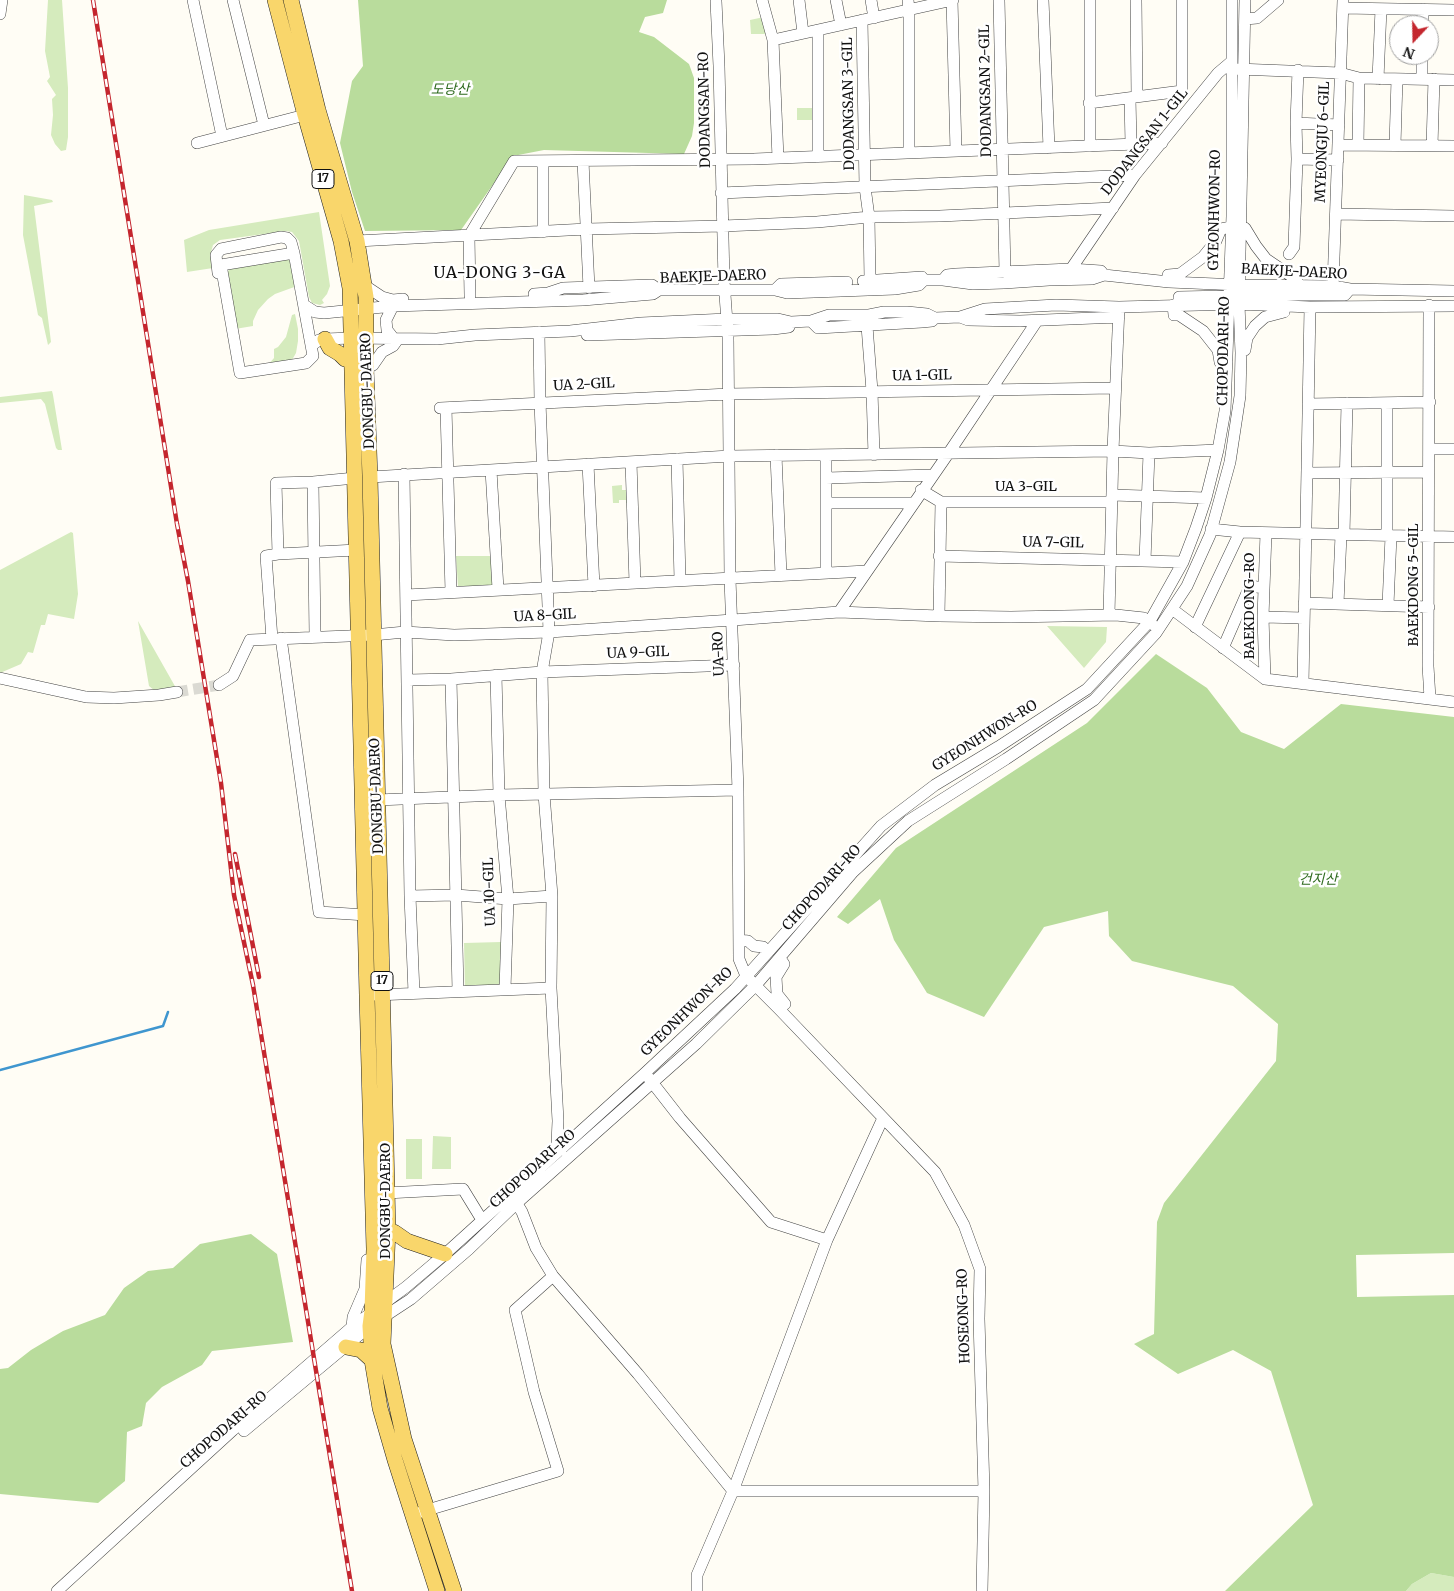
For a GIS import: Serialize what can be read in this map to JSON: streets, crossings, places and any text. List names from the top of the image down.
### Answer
{
  "streets": {
    "main road": ["17", "DONGBU-DAERO"],
    "street": [
      "DODANGSAN 2-GIL",
      "DODANGSAN 3-GIL",
      "DODANGSAN-RO",
      "DODANGSAN 1-GIL",
      "MYEONGJU 6-GIL",
      "GYEONHWON-RO",
      "BAEKJE-DAERO",
      "CHOPODARI-RO",
      "UA 1-GIL",
      "UA 2-GIL",
      "UA 3-GIL",
      "UA 7-GIL",
      "BAEKDONG 5-GIL",
      "BAEKDONG-RO",
      "UA 8-GIL",
      "UA 9-GIL",
      "UA-RO",
      "UA 10-GIL",
      "HOSEONG-RO"
    ]
  },
  "crossings": [
    ["DODANGSAN 2-GIL", "DODANGSAN 3-GIL"],
    ["DODANGSAN 2-GIL", "BAEKJE-DAERO"],
    ["DODANGSAN 3-GIL", "BAEKJE-DAERO"],
    ["DODANGSAN-RO", "BAEKJE-DAERO"],
    ["DODANGSAN-RO", "UA-RO"],
    ["DODANGSAN 1-GIL", "GYEONHWON-RO"],
    ["DODANGSAN 1-GIL", "BAEKJE-DAERO"],
    ["MYEONGJU 6-GIL", "BAEKJE-DAERO"],
    ["GYEONHWON-RO", "BAEKJE-DAERO"],
    ["GYEONHWON-RO", "CHOPODARI-RO"],
    ["GYEONHWON-RO", "DONGBU-DAERO"],
    ["GYEONHWON-RO", "UA 3-GIL"],
    ["GYEONHWON-RO", "UA 7-GIL"],
    ["GYEONHWON-RO", "UA-RO"],
    ["GYEONHWON-RO", "HOSEONG-RO"],
    ["BAEKJE-DAERO", "CHOPODARI-RO"],
    ["BAEKJE-DAERO", "DONGBU-DAERO"],
    ["BAEKJE-DAERO", "BAEKDONG 5-GIL"],
    ["BAEKJE-DAERO", "UA-RO"],
    ["CHOPODARI-RO", "DONGBU-DAERO"],
    ["CHOPODARI-RO", "BAEKDONG-RO"],
    ["CHOPODARI-RO", "HOSEONG-RO"],
    ["UA 1-GIL", "UA 2-GIL"],
    ["UA 1-GIL", "UA-RO"],
    ["UA 2-GIL", "UA-RO"],
    ["DONGBU-DAERO", "UA 8-GIL"],
    ["BAEKDONG 5-GIL", "BAEKDONG-RO"],
    ["UA 8-GIL", "UA-RO"],
    ["UA 9-GIL", "UA-RO"],
    ["UA 9-GIL", "UA 10-GIL"],
    ["UA-RO", "HOSEONG-RO"]
  ],
  "districts": ["UA-DONG 3-GA"],
  "parks": ["도당산", "건지산"],
  "north": "bottom"
}
